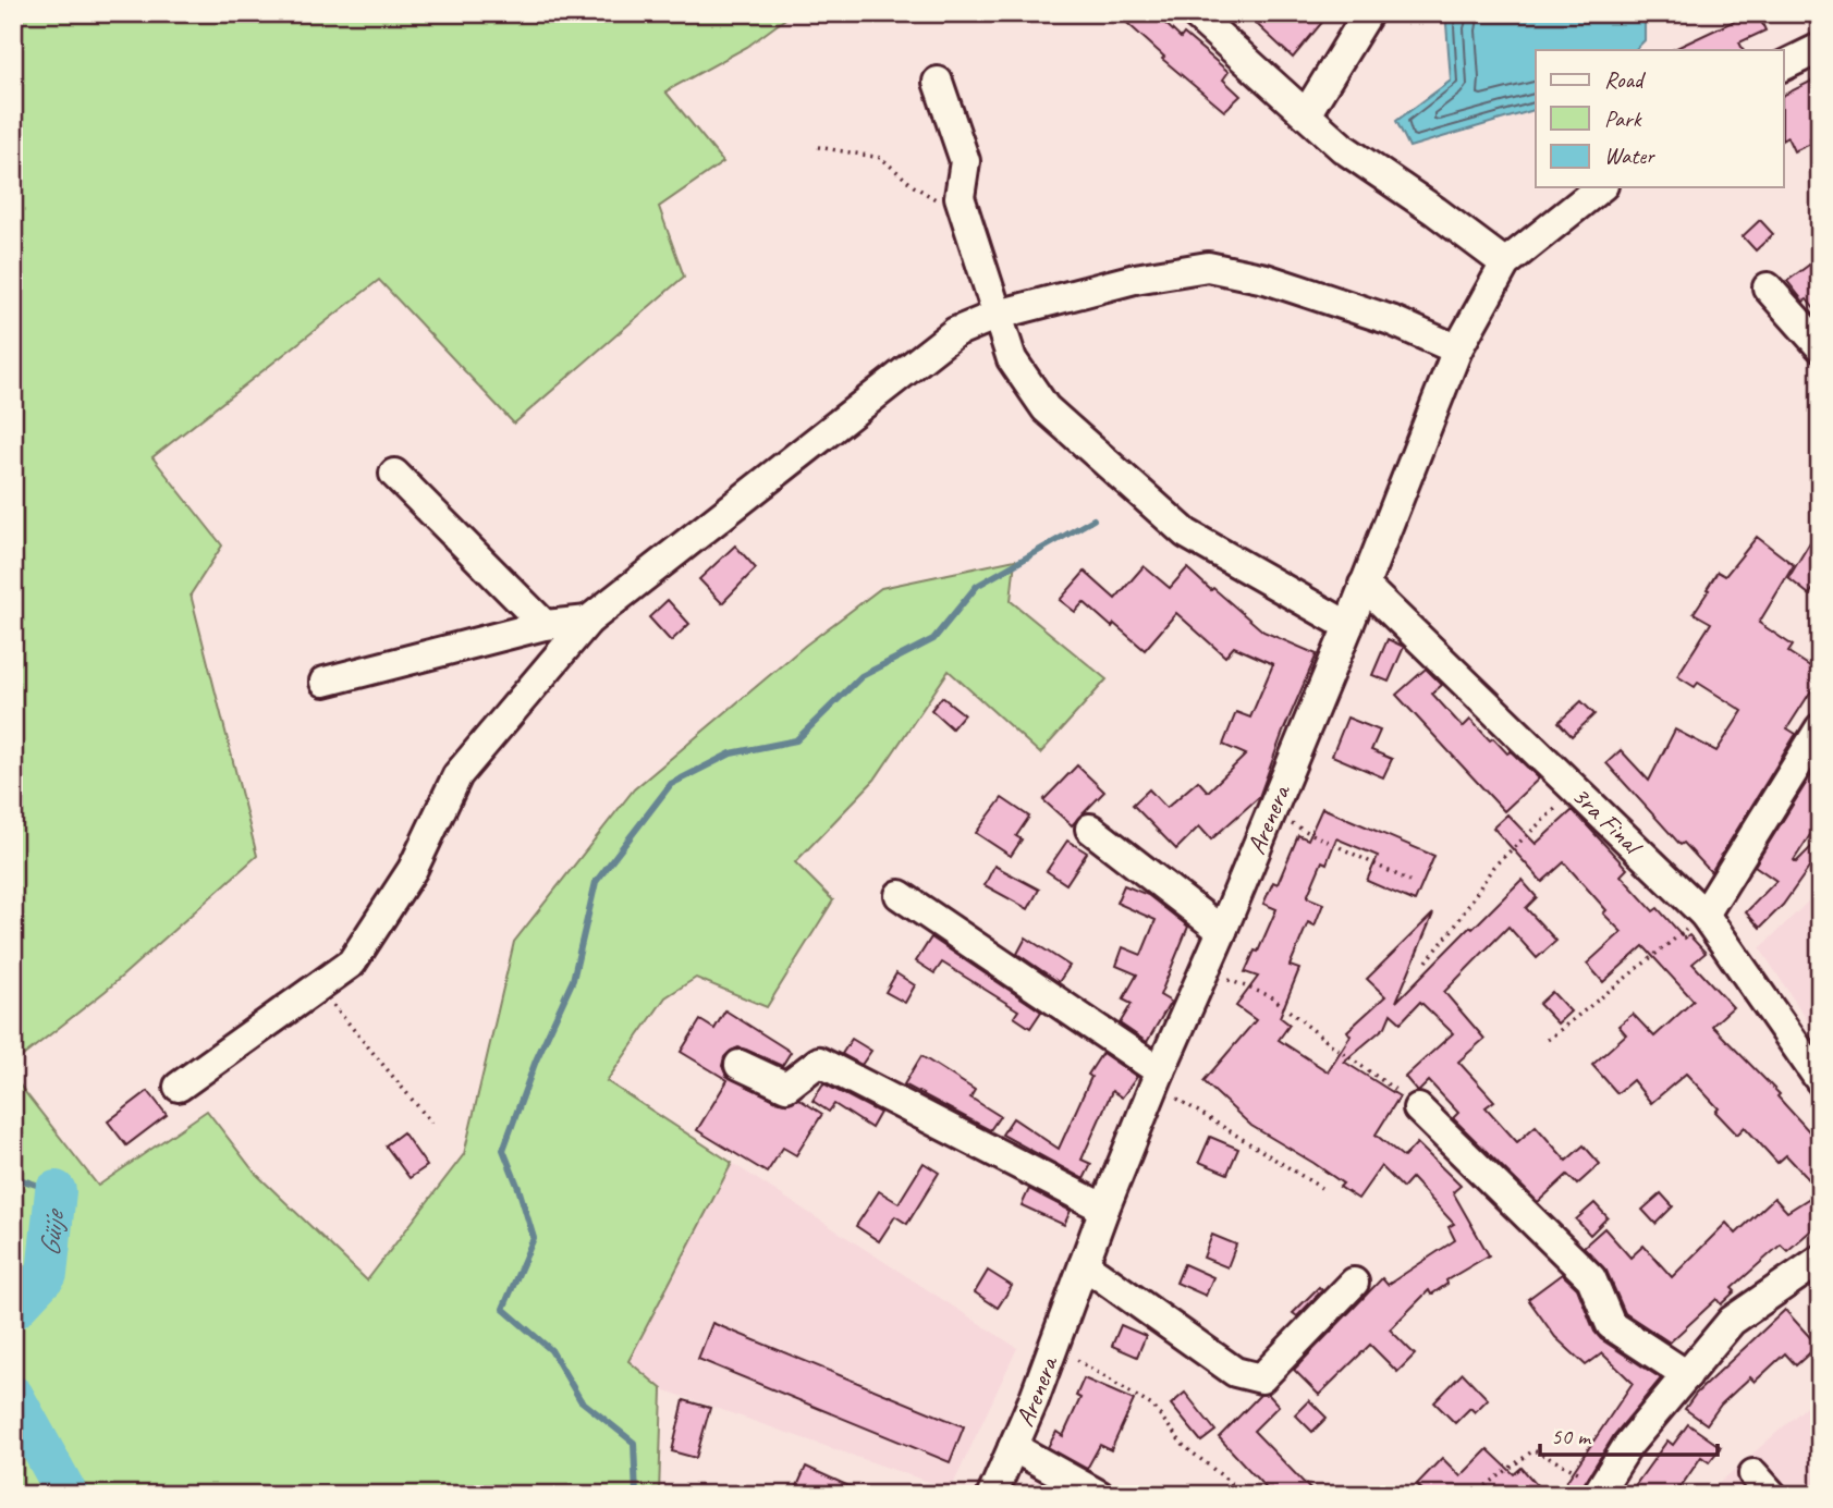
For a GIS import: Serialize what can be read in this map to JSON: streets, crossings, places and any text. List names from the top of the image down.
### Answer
{
  "streets": {
    "street": ["Arenera", "3ra Final"]
  },
  "crossings": [
    ["Arenera", "3ra Final"]
  ],
  "water": ["Güije"],
  "legend": ["Road", "Park", "Water"],
  "scale_bar": "50 m"
}
